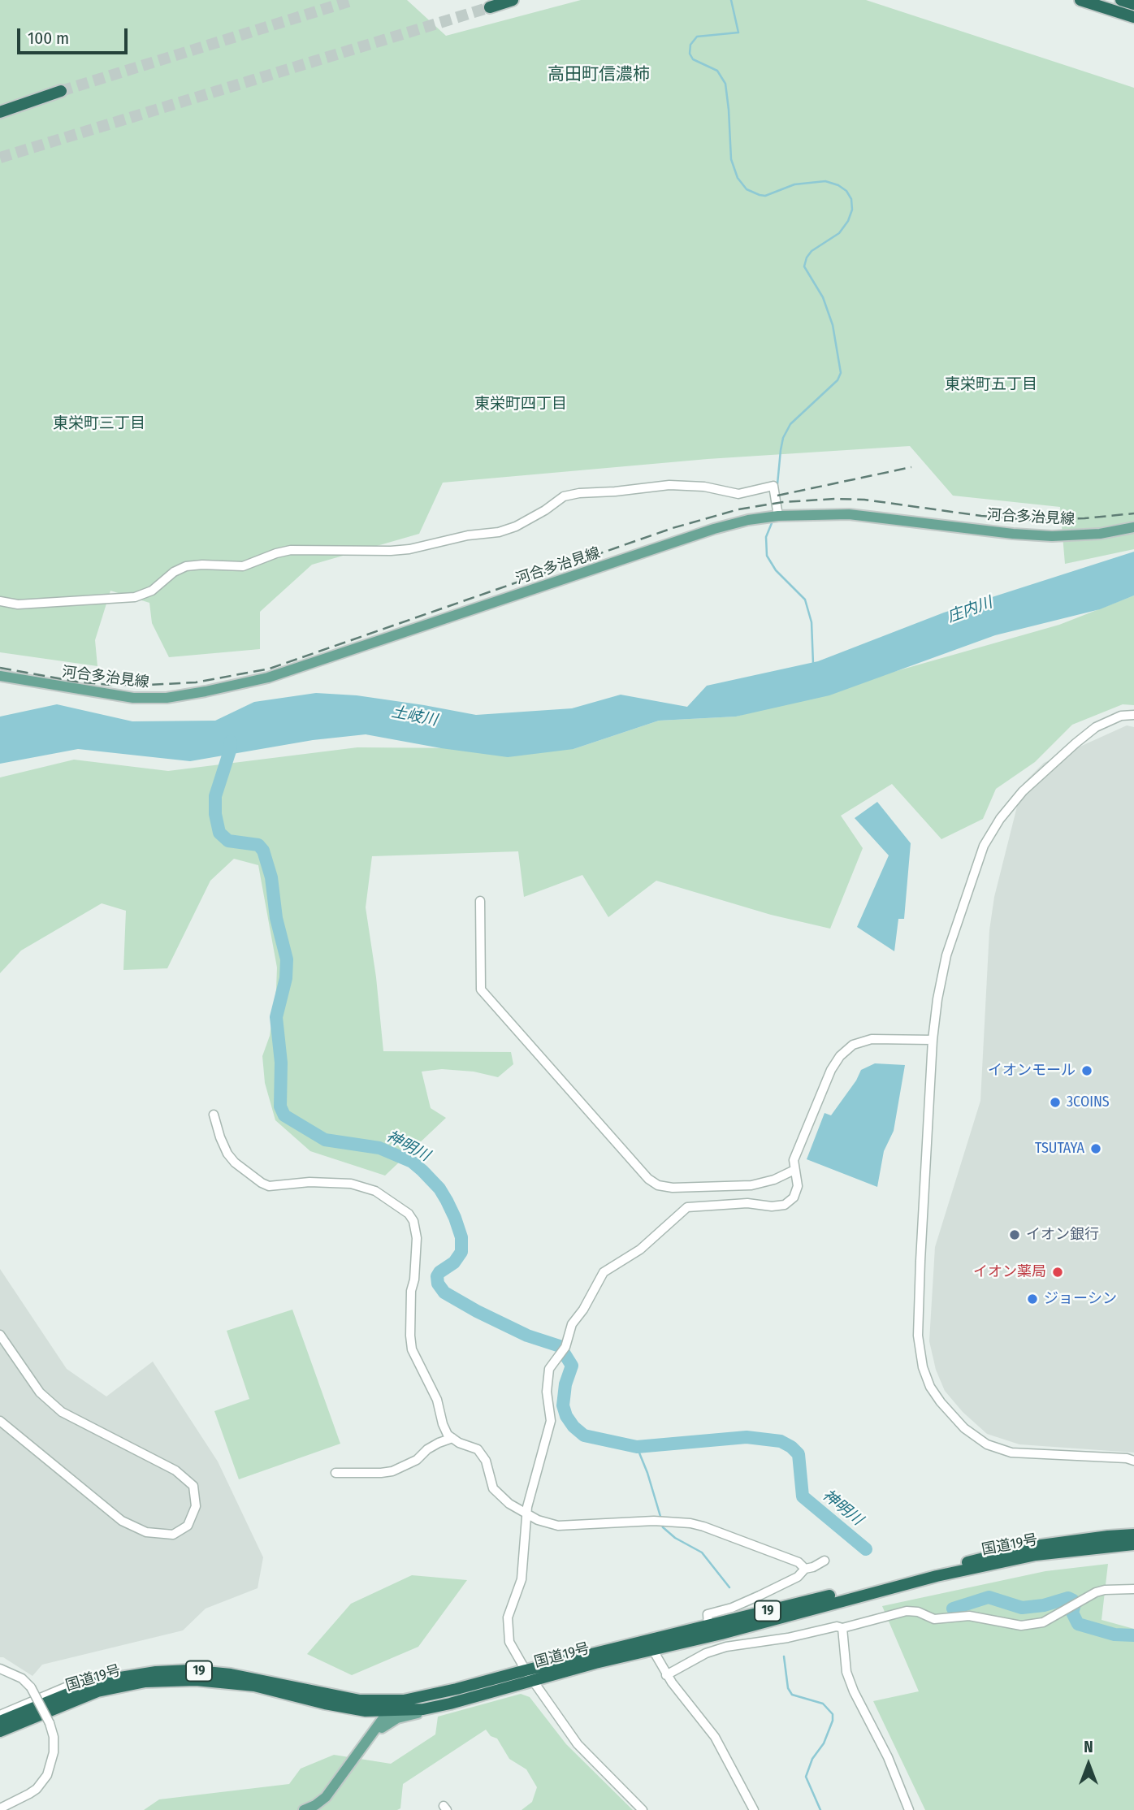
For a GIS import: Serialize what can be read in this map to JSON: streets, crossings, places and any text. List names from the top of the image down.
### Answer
{
  "streets": {
    "highway": ["国道19号", "19"],
    "main road": ["河合多治見線"]
  },
  "districts": [
    "高田町信濃柿",
    "東栄町五丁目",
    "東栄町四丁目",
    "東栄町三丁目"
  ],
  "water": ["庄内川", "土岐川", "神明川"],
  "places": [
    "イオンモール",
    "3COINS",
    "TSUTAYA",
    "イオン銀行",
    "イオン薬局",
    "ジョーシン"
  ],
  "scale_bar": "100 m",
  "north": "top"
}
